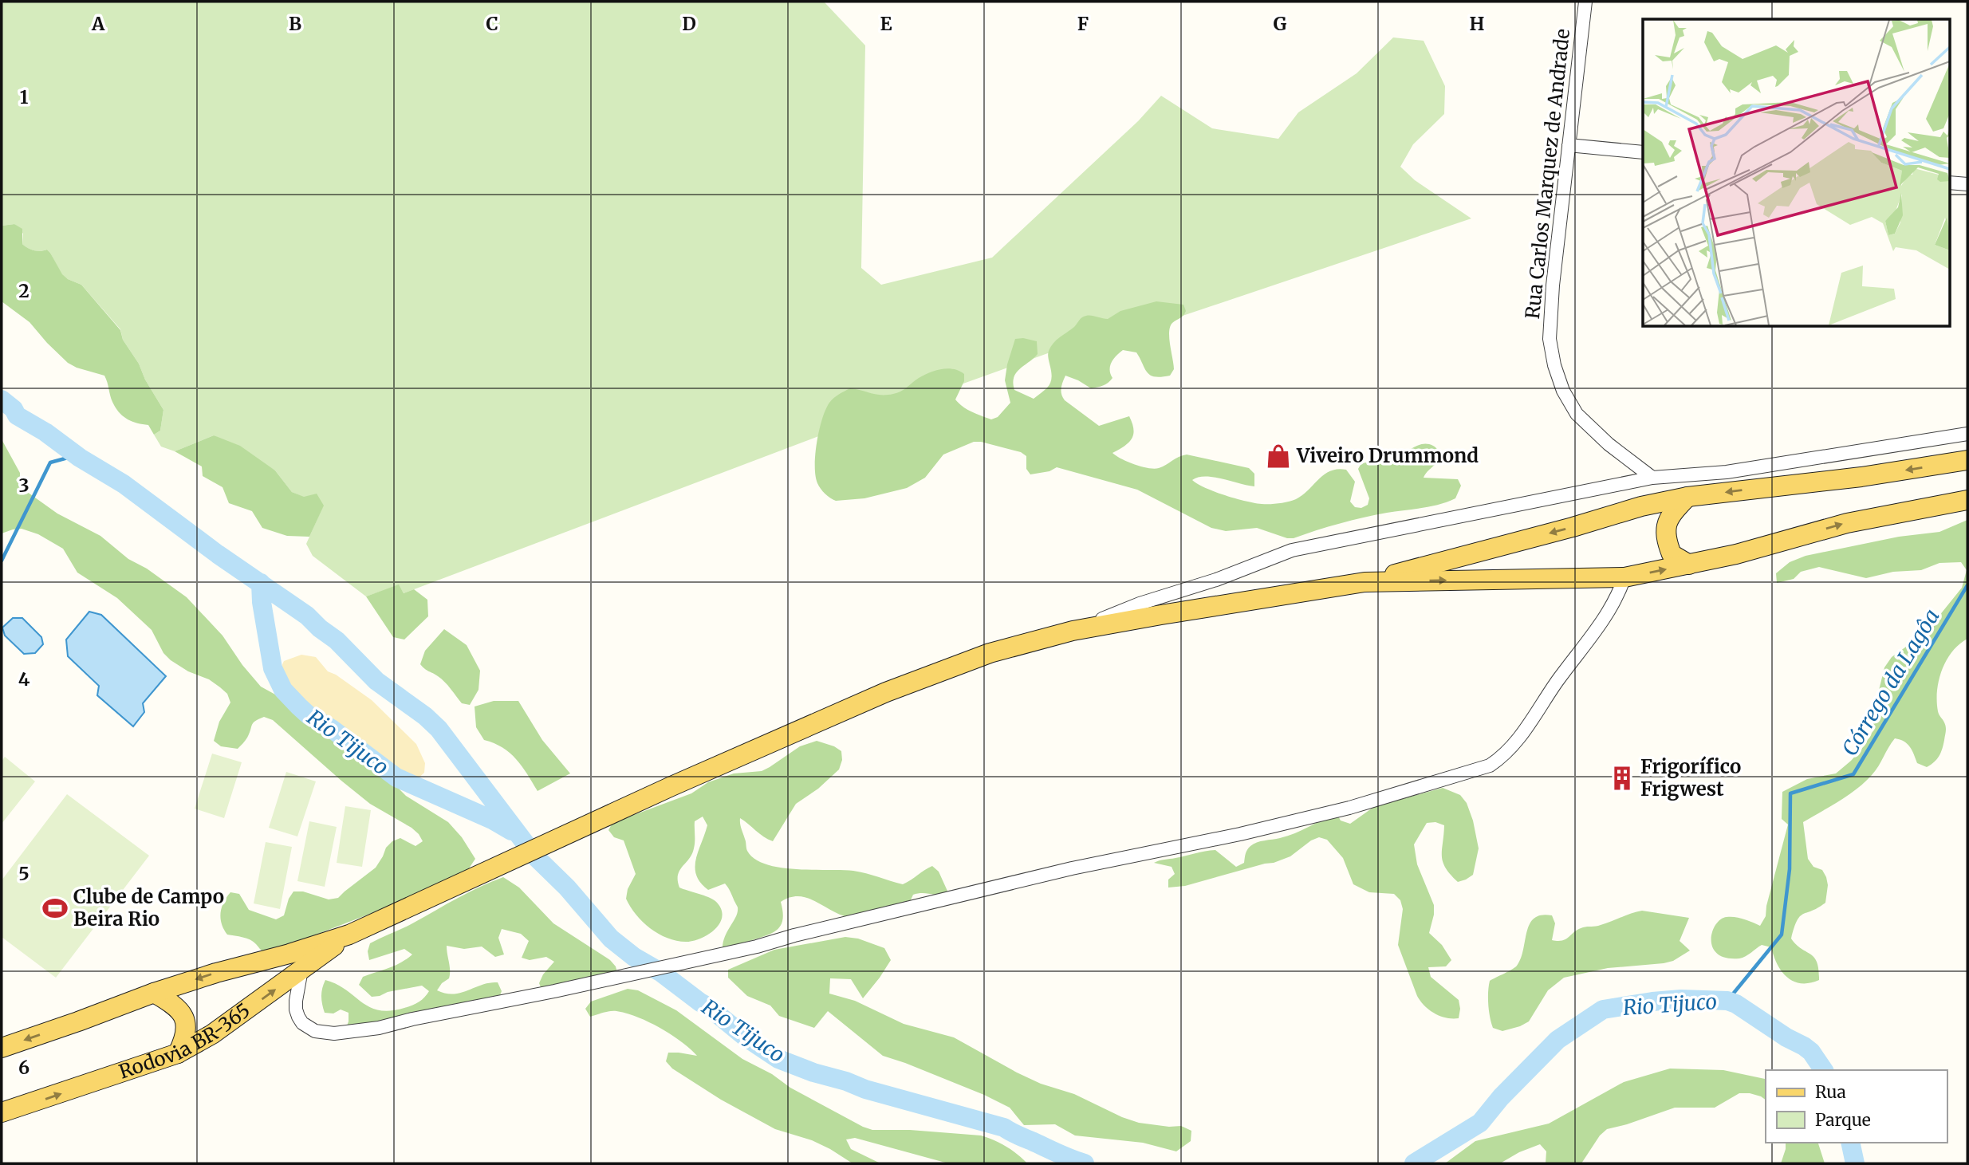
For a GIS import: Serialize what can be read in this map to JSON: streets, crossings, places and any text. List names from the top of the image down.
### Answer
{
  "streets": {
    "main road": ["Rodovia BR-365"],
    "street": ["Rua Carlos Marquez de Andrade"]
  },
  "water": ["Córrego da Lagôa", "Rio Tijuco"],
  "places": {
    "shop": ["Viveiro Drummond"],
    "building": ["Frigorífico Frigwest"],
    "sports": ["Clube de Campo Beira Rio"]
  },
  "legend": ["Rua", "Parque"],
  "grid": {
    "columns": [
      "A",
      "B",
      "C",
      "D",
      "E",
      "F",
      "G",
      "H"
    ],
    "rows": [
      "1",
      "2",
      "3",
      "4",
      "5",
      "6"
    ]
  }
}
